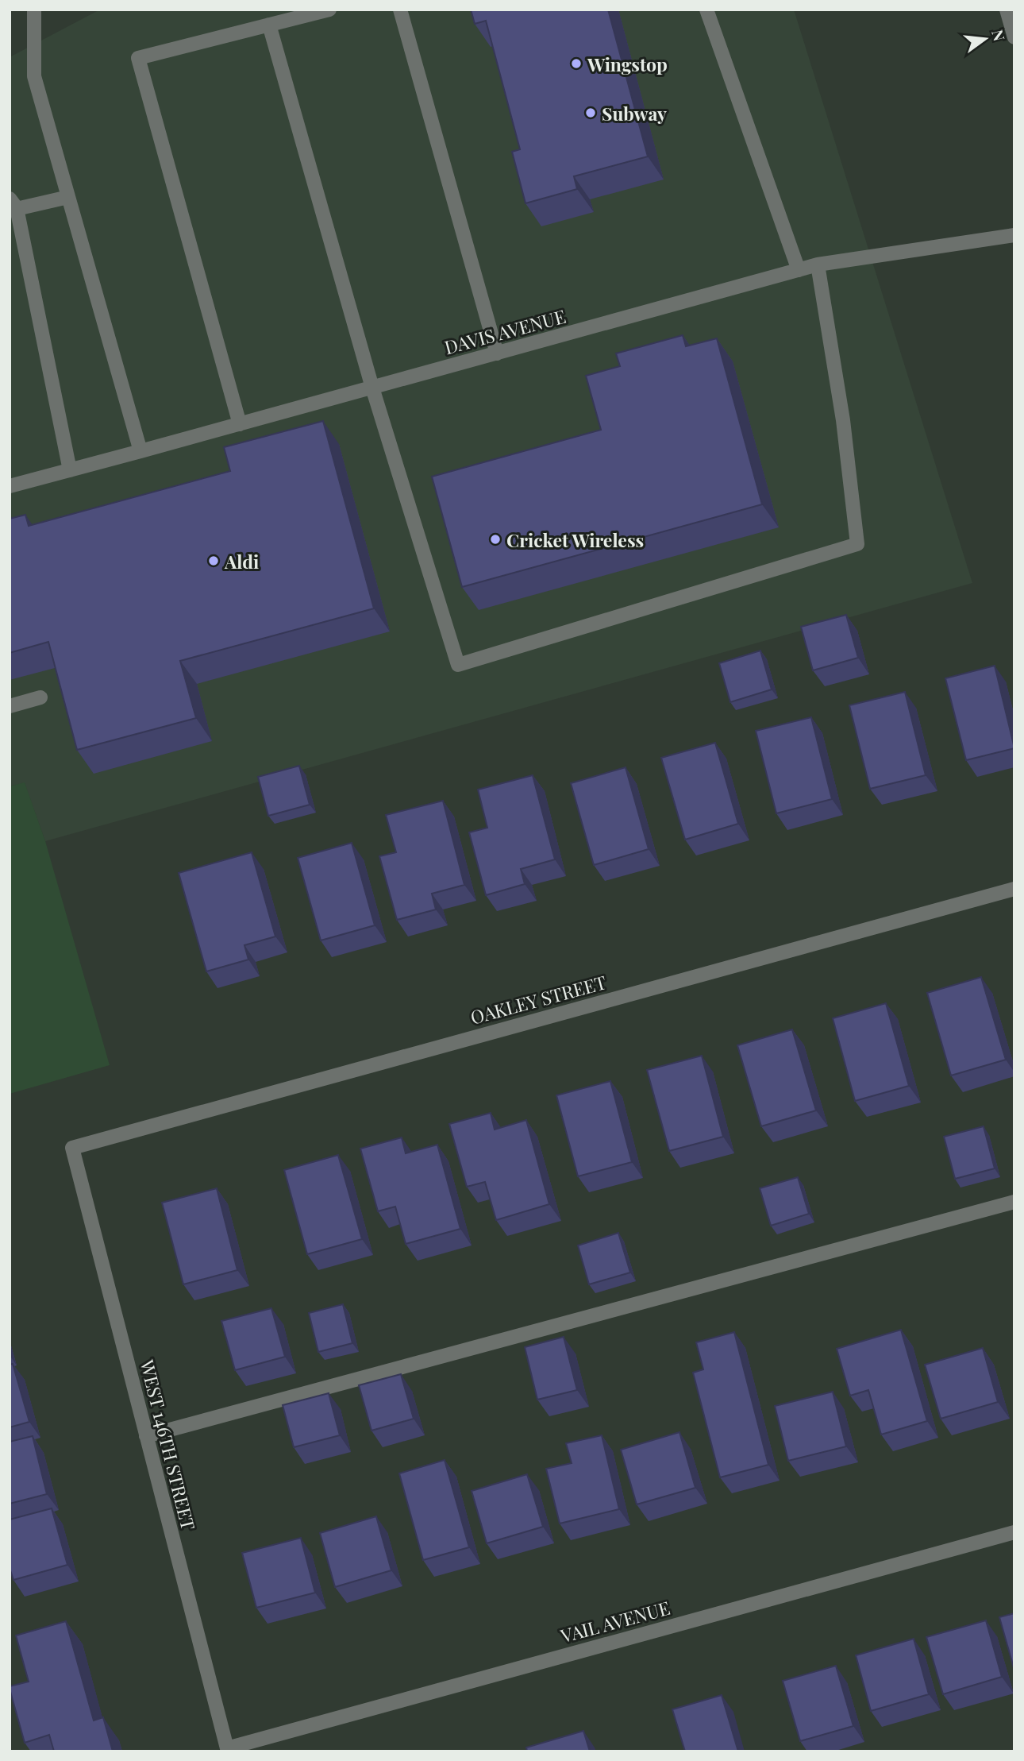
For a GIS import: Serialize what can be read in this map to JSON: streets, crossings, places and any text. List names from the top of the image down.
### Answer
{
  "streets": {
    "street": [
      "DAVIS AVENUE",
      "OAKLEY STREET",
      "WEST 146TH STREET",
      "VAIL AVENUE"
    ]
  },
  "crossings": [
    ["OAKLEY STREET", "WEST 146TH STREET"],
    ["WEST 146TH STREET", "VAIL AVENUE"]
  ],
  "places": [
    "Wingstop",
    "Subway",
    "Cricket Wireless",
    "Aldi"
  ],
  "north": "right"
}
